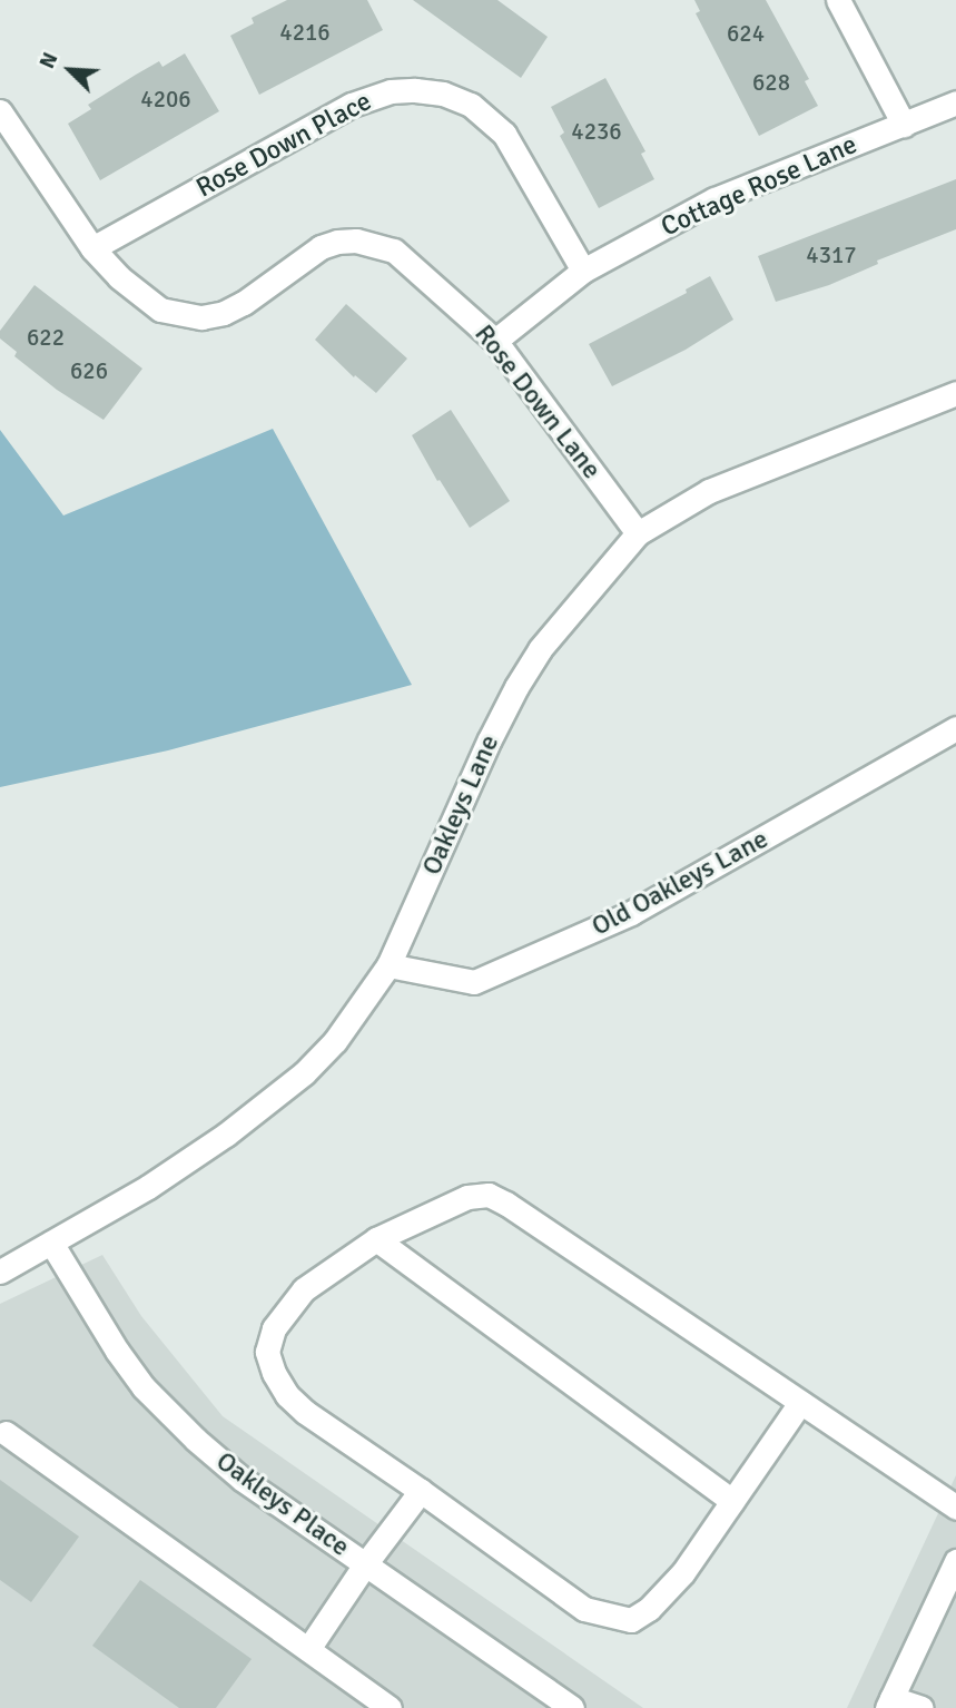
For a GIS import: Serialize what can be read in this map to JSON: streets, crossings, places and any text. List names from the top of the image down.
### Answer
{
  "streets": {
    "street": [
      "Rose Down Place",
      "Cottage Rose Lane",
      "Rose Down Lane",
      "Oakleys Lane",
      "Old Oakleys Lane",
      "Oakleys Place"
    ]
  },
  "crossings": [
    ["Rose Down Place", "Cottage Rose Lane"],
    ["Rose Down Place", "Rose Down Lane"],
    ["Cottage Rose Lane", "Rose Down Lane"],
    ["Rose Down Lane", "Oakleys Lane"],
    ["Oakleys Lane", "Old Oakleys Lane"],
    ["Oakleys Lane", "Oakleys Place"]
  ],
  "house_numbers": [
    "4216",
    "624",
    "628",
    "4206",
    "4236",
    "4317",
    "622",
    "626"
  ],
  "north": "top left"
}
